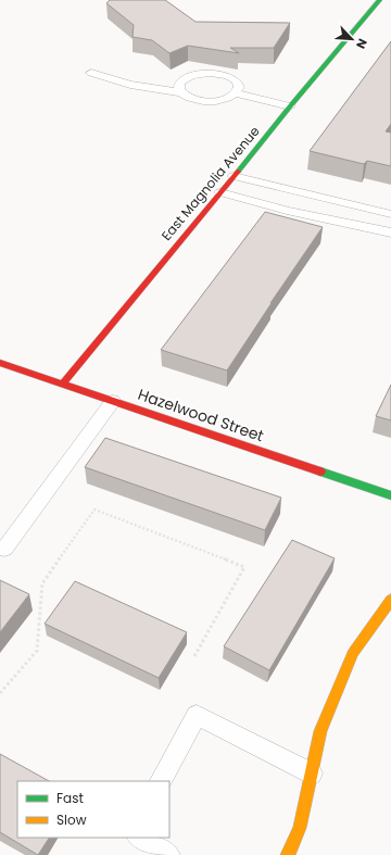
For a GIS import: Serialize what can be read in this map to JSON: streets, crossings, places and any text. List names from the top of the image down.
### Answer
{
  "streets": {
    "street": ["East Magnolia Avenue", "Hazelwood Street"]
  },
  "crossings": [
    ["East Magnolia Avenue", "Hazelwood Street"]
  ],
  "legend": ["Fast", "Slow"],
  "north": "bottom right"
}
